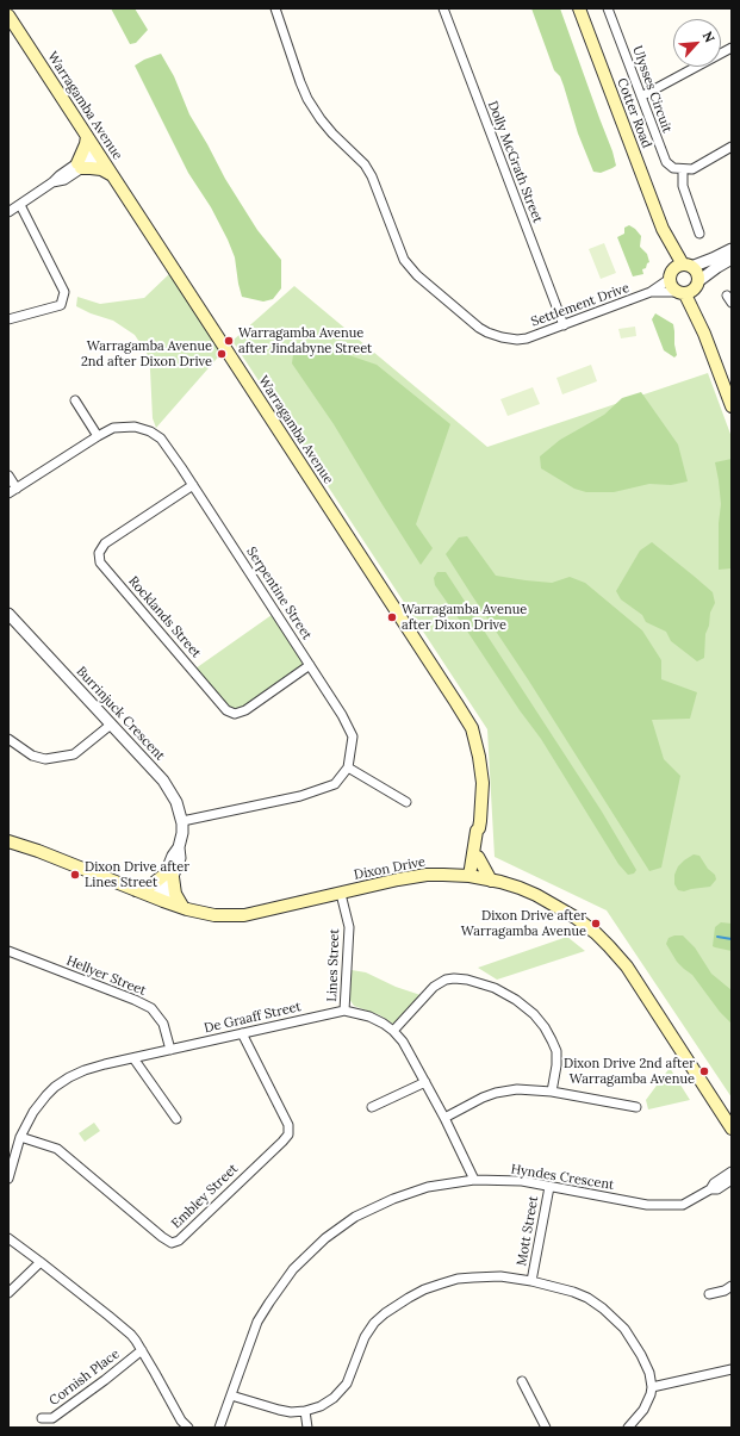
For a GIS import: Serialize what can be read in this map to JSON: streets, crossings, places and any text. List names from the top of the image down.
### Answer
{
  "streets": {
    "main road": ["Warragamba Avenue", "Cotter Road", "Dixon Drive"],
    "street": [
      "Ulysses Circuit",
      "Dolly McGrath Street",
      "Settlement Drive",
      "Serpentine Street",
      "Rocklands Street",
      "Burrinjuck Crescent",
      "Lines Street",
      "Hellyer Street",
      "De Graaff Street",
      "Hyndes Crescent",
      "Embley Street",
      "Mott Street",
      "Cornish Place"
    ]
  },
  "crossings": [
    ["Warragamba Avenue", "Dixon Drive"],
    ["Cotter Road", "Settlement Drive"],
    ["Dolly McGrath Street", "Settlement Drive"],
    ["Serpentine Street", "Rocklands Street"],
    ["Burrinjuck Crescent", "Dixon Drive"],
    ["Dixon Drive", "Lines Street"],
    ["Lines Street", "De Graaff Street"],
    ["Hellyer Street", "De Graaff Street"],
    ["De Graaff Street", "Hyndes Crescent"],
    ["De Graaff Street", "Embley Street"],
    ["Hyndes Crescent", "Mott Street"]
  ],
  "places": [
    "Warragamba Avenue after Jindabyne Street",
    "Warragamba Avenue 2nd after Dixon Drive",
    "Warragamba Avenue after Dixon Drive",
    "Dixon Drive after Lines Street",
    "Dixon Drive after Warragamba Avenue",
    "Dixon Drive 2nd after Warragamba Avenue"
  ],
  "north": "top right"
}
